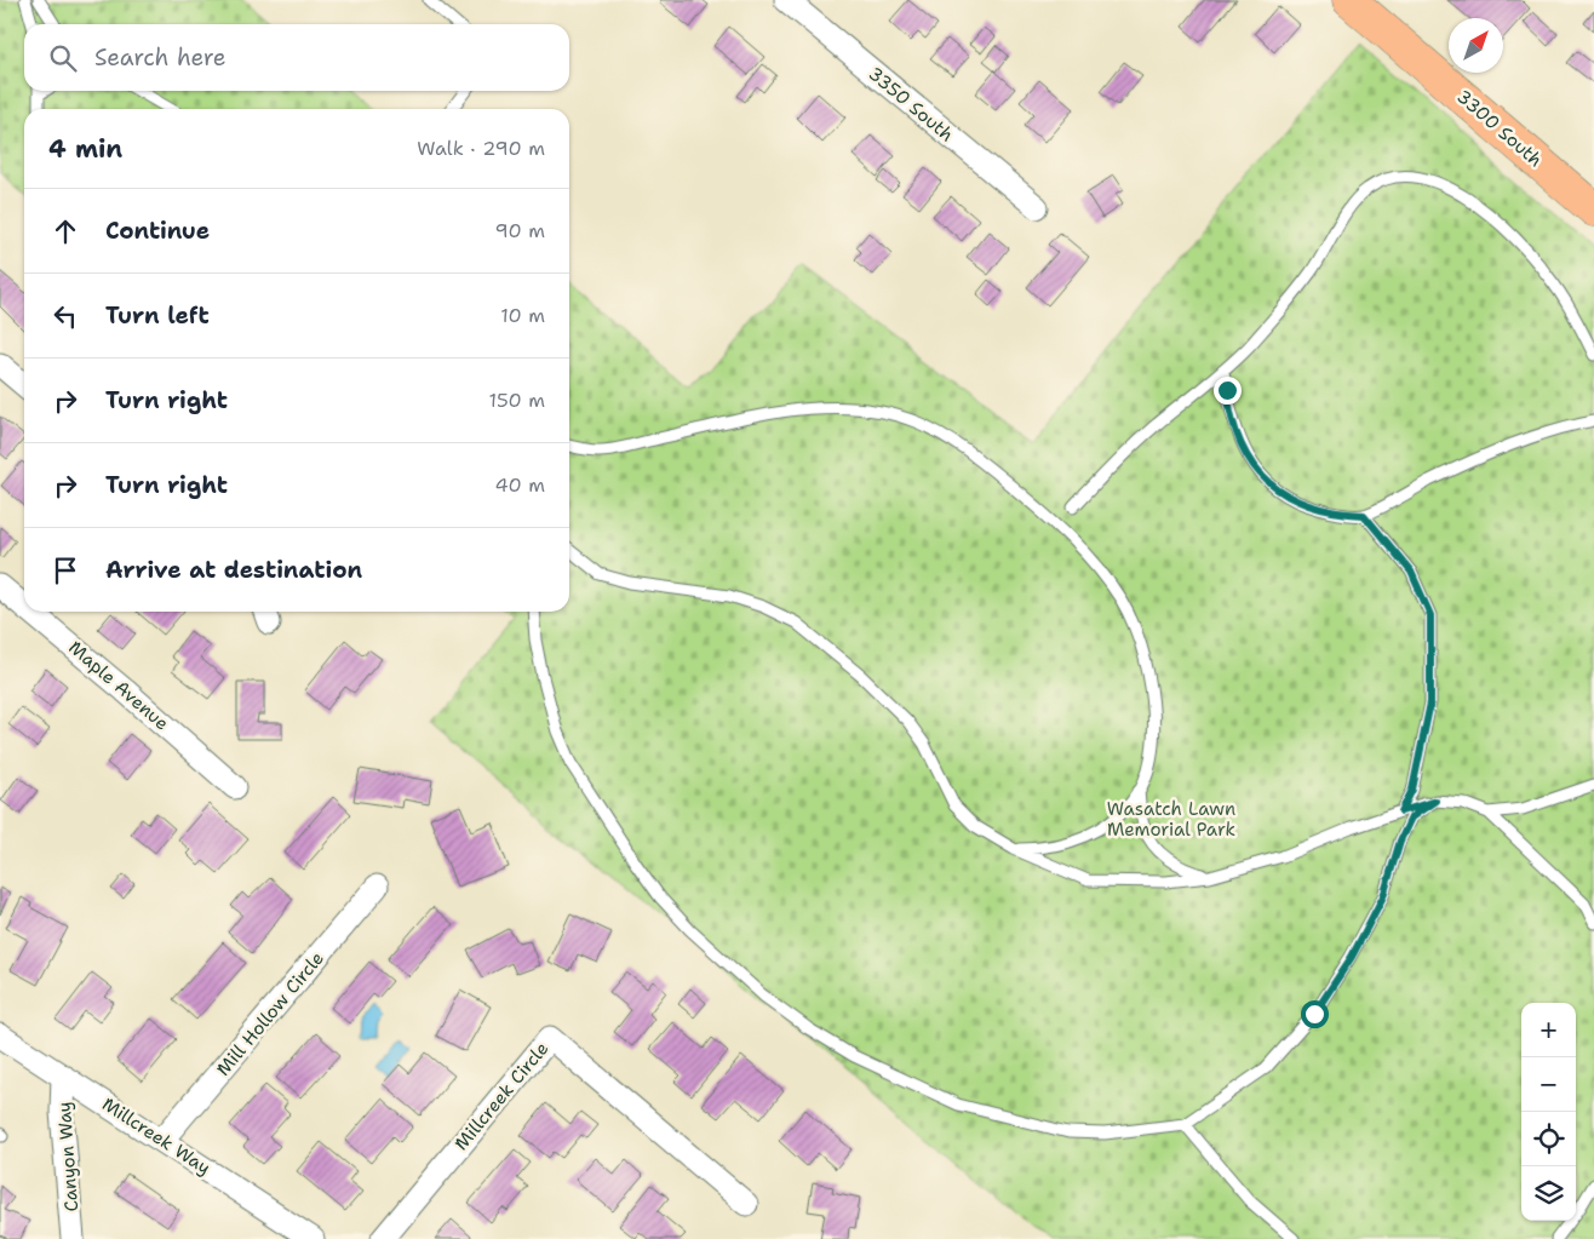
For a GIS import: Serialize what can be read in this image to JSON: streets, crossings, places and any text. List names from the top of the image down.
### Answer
{
  "streets": {
    "main road": ["3300 South"],
    "street": [
      "3350 South",
      "Maple Avenue",
      "Mill Hollow Circle",
      "Millcreek Circle",
      "Millcreek Way",
      "Canyon Way"
    ]
  },
  "crossings": [
    ["Mill Hollow Circle", "Millcreek Way"],
    ["Millcreek Way", "Canyon Way"]
  ],
  "parks": ["Wasatch Lawn Memorial Park"],
  "north": "top right",
  "page": {
    "search": "Search here",
    "heading": ["4 min", "Walk · 290 m"],
    "list": [
      ["Continue", "90 m"],
      ["Turn left", "10 m"],
      ["Turn right", "150 m"],
      ["Turn right", "40 m"],
      "Arrive at destination"
    ],
    "map_buttons": ["+", "−"]
  }
}
